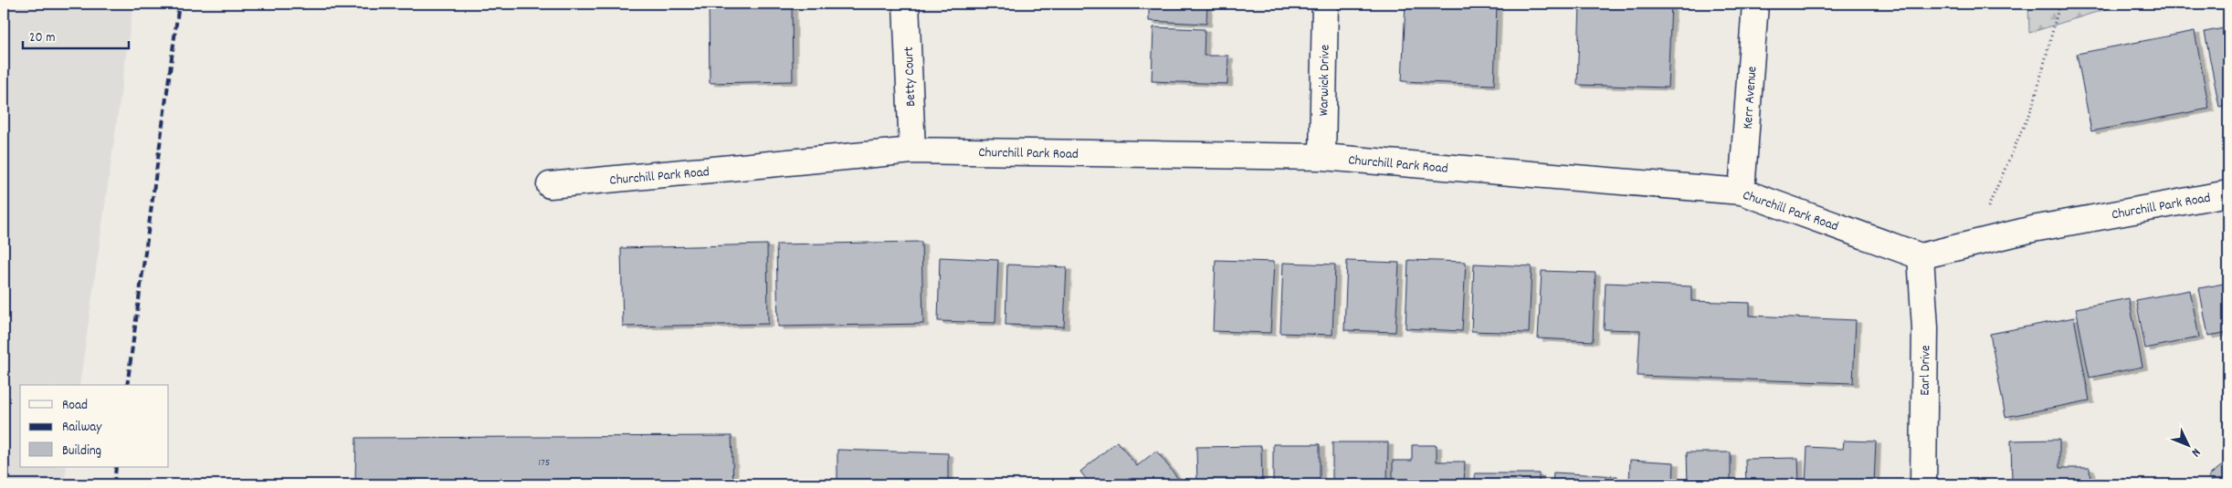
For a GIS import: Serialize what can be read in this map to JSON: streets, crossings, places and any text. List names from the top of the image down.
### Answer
{
  "streets": {
    "street": [
      "Betty Court",
      "Warwick Drive",
      "Kerr Avenue",
      "Churchill Park Road",
      "Earl Drive"
    ]
  },
  "crossings": [
    ["Betty Court", "Churchill Park Road"],
    ["Warwick Drive", "Churchill Park Road"],
    ["Kerr Avenue", "Churchill Park Road"],
    ["Churchill Park Road", "Earl Drive"]
  ],
  "house_numbers": ["175"],
  "legend": ["Road", "Railway", "Building"],
  "scale_bar": "20 m",
  "north": "bottom right"
}
